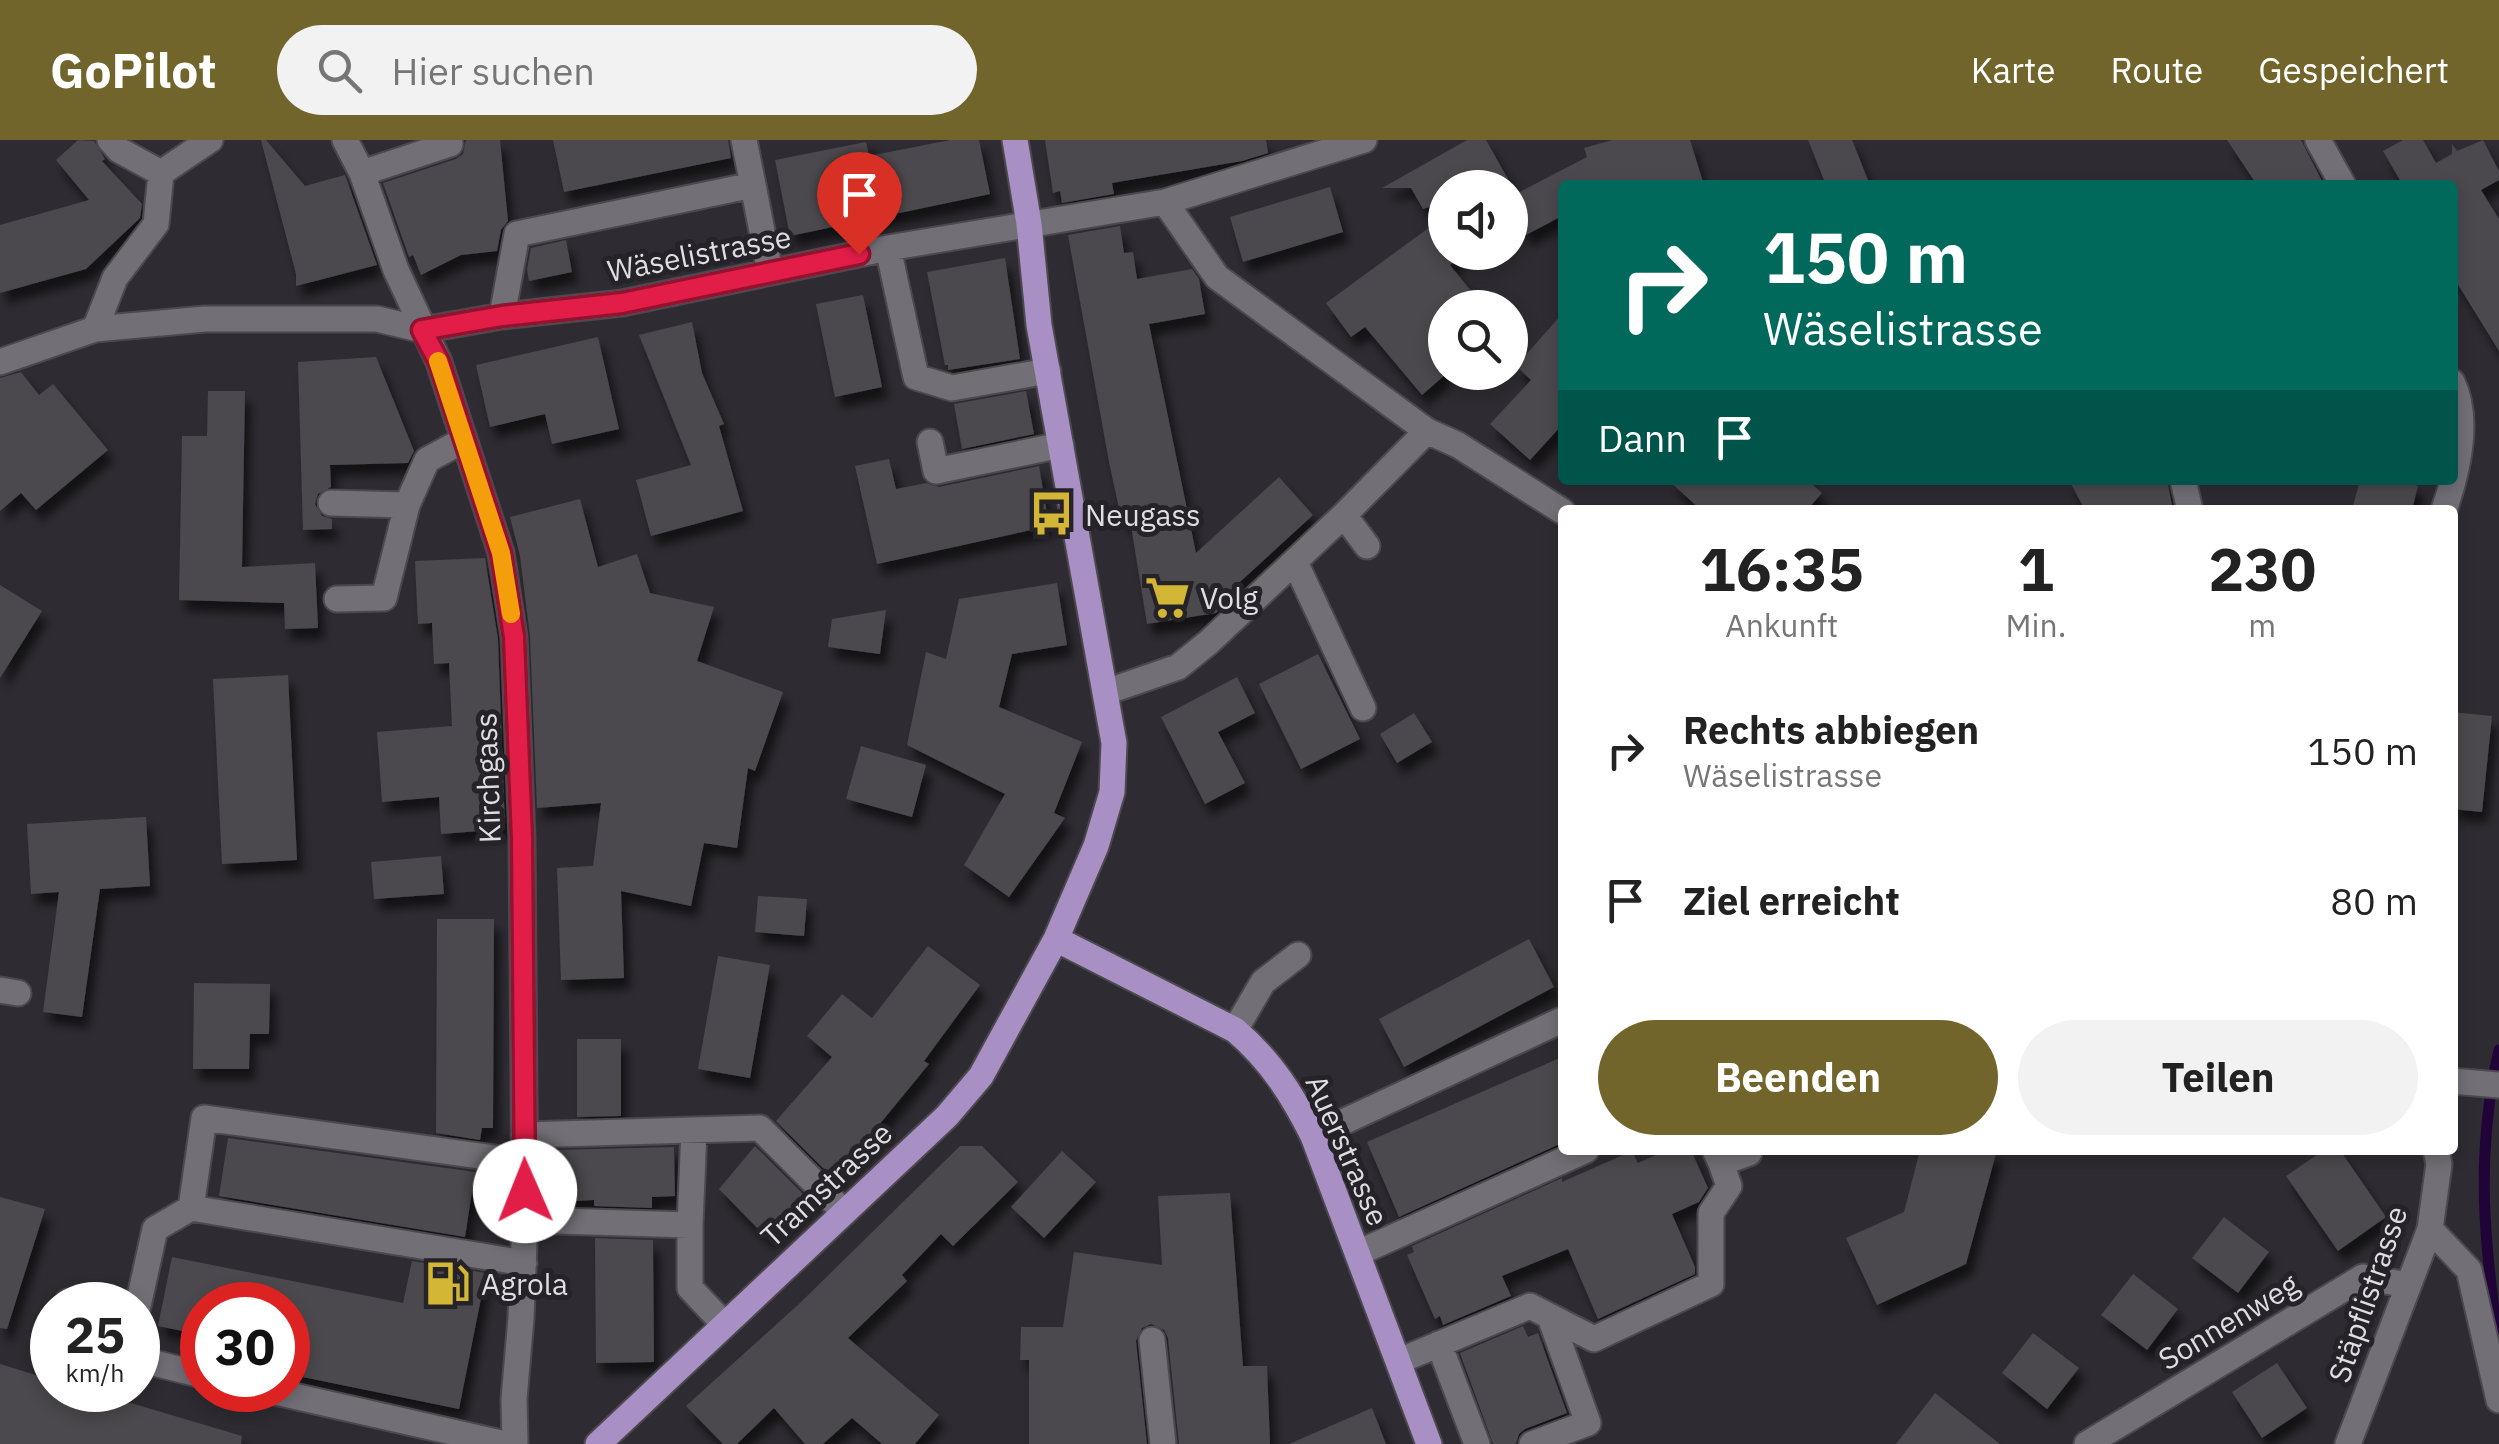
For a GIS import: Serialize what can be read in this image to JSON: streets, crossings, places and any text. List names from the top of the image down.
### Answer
{
  "streets": {
    "main road": ["Auerstrasse", "Tramstrasse"],
    "street": [
      "Wäselistrasse",
      "Kirchgass",
      "Stäpflistrasse",
      "Sonnenweg"
    ]
  },
  "crossings": [
    ["Wäselistrasse", "Kirchgass"],
    ["Auerstrasse", "Tramstrasse"],
    ["Stäpflistrasse", "Sonnenweg"]
  ],
  "places": {
    "bus stop": ["Neugass"],
    "supermarket": ["Volg"],
    "fuel station": ["Agrola"]
  },
  "page": {
    "header": "GoPilot",
    "search": "Hier suchen",
    "nav": ["Karte", "Route", "Gespeichert"],
    "turn": ["150 m", "Wäselistrasse"],
    "then": "Dann",
    "eta": [
      "16:35",
      "Ankunft",
      "1",
      "Min.",
      "230",
      "m"
    ],
    "list": [
      {
        "name": "Rechts abbiegen",
        "note": "Wäselistrasse",
        "value": "150 m"
      },
      {
        "name": "Ziel erreicht",
        "value": "80 m"
      }
    ],
    "buttons": ["Beenden", "Teilen"],
    "speed": "25 km/h",
    "limit": "30"
  }
}
